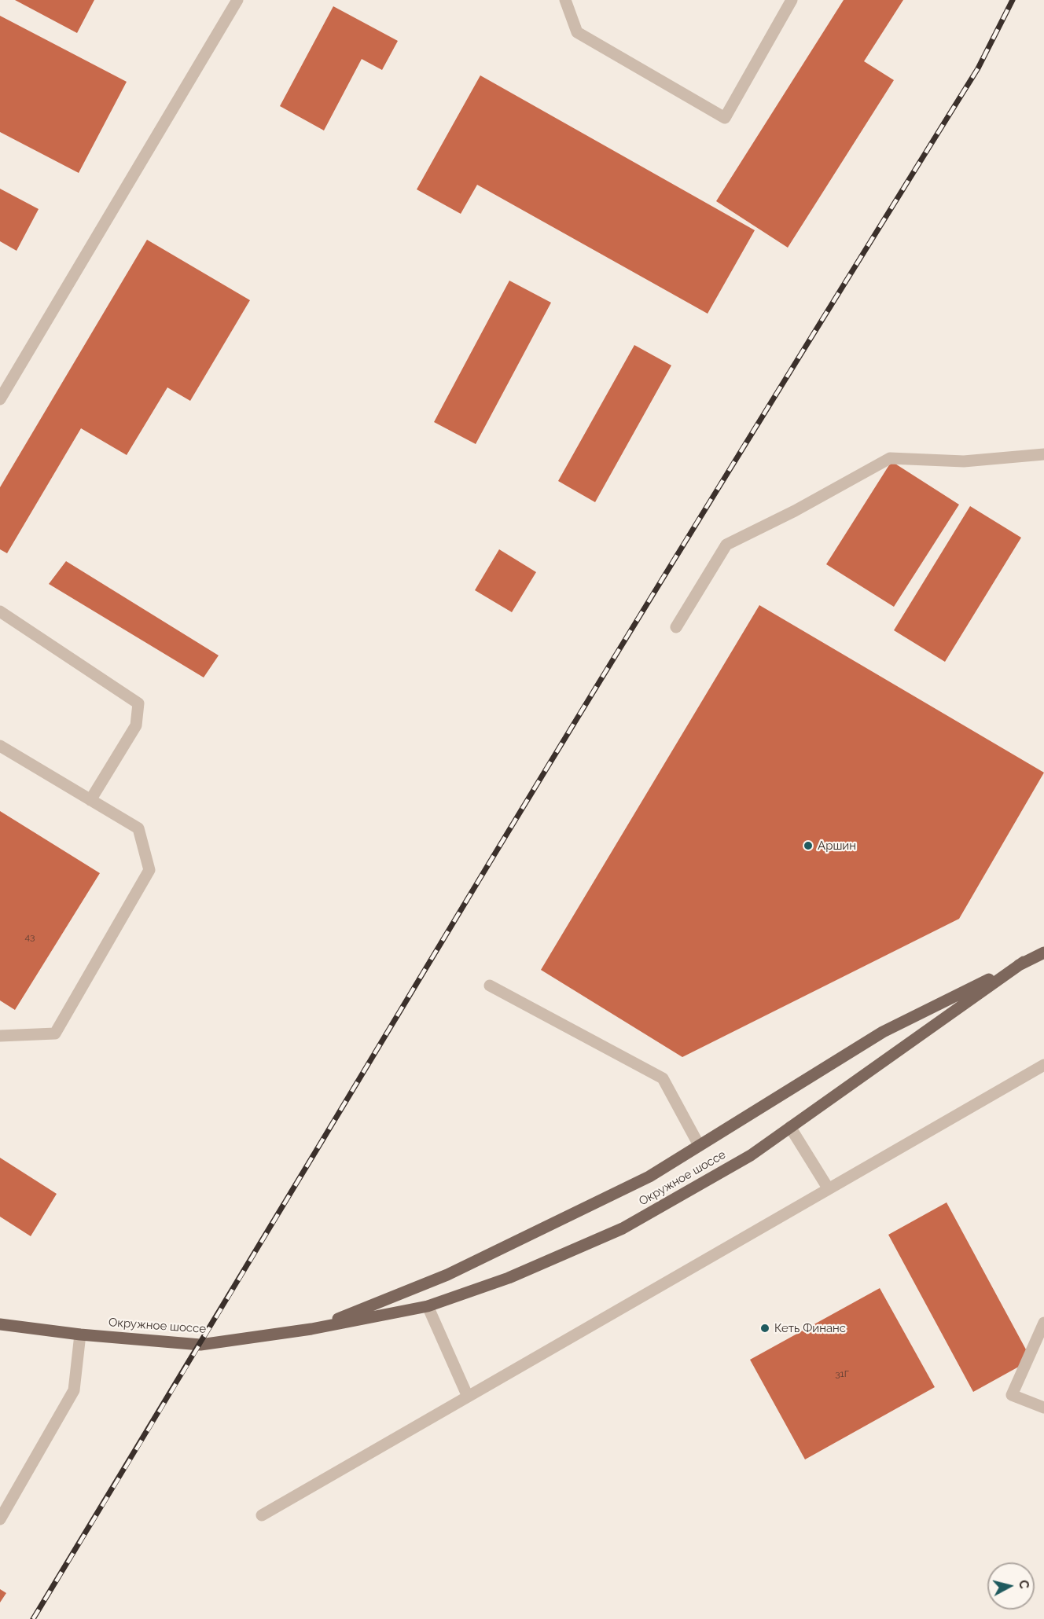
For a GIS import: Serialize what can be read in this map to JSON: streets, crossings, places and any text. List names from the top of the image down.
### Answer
{
  "streets": {
    "main road": ["Окружное шоссе"]
  },
  "places": ["Аршин", "Кеть Финанс"],
  "house_numbers": ["43", "31Г"],
  "north": "right"
}
